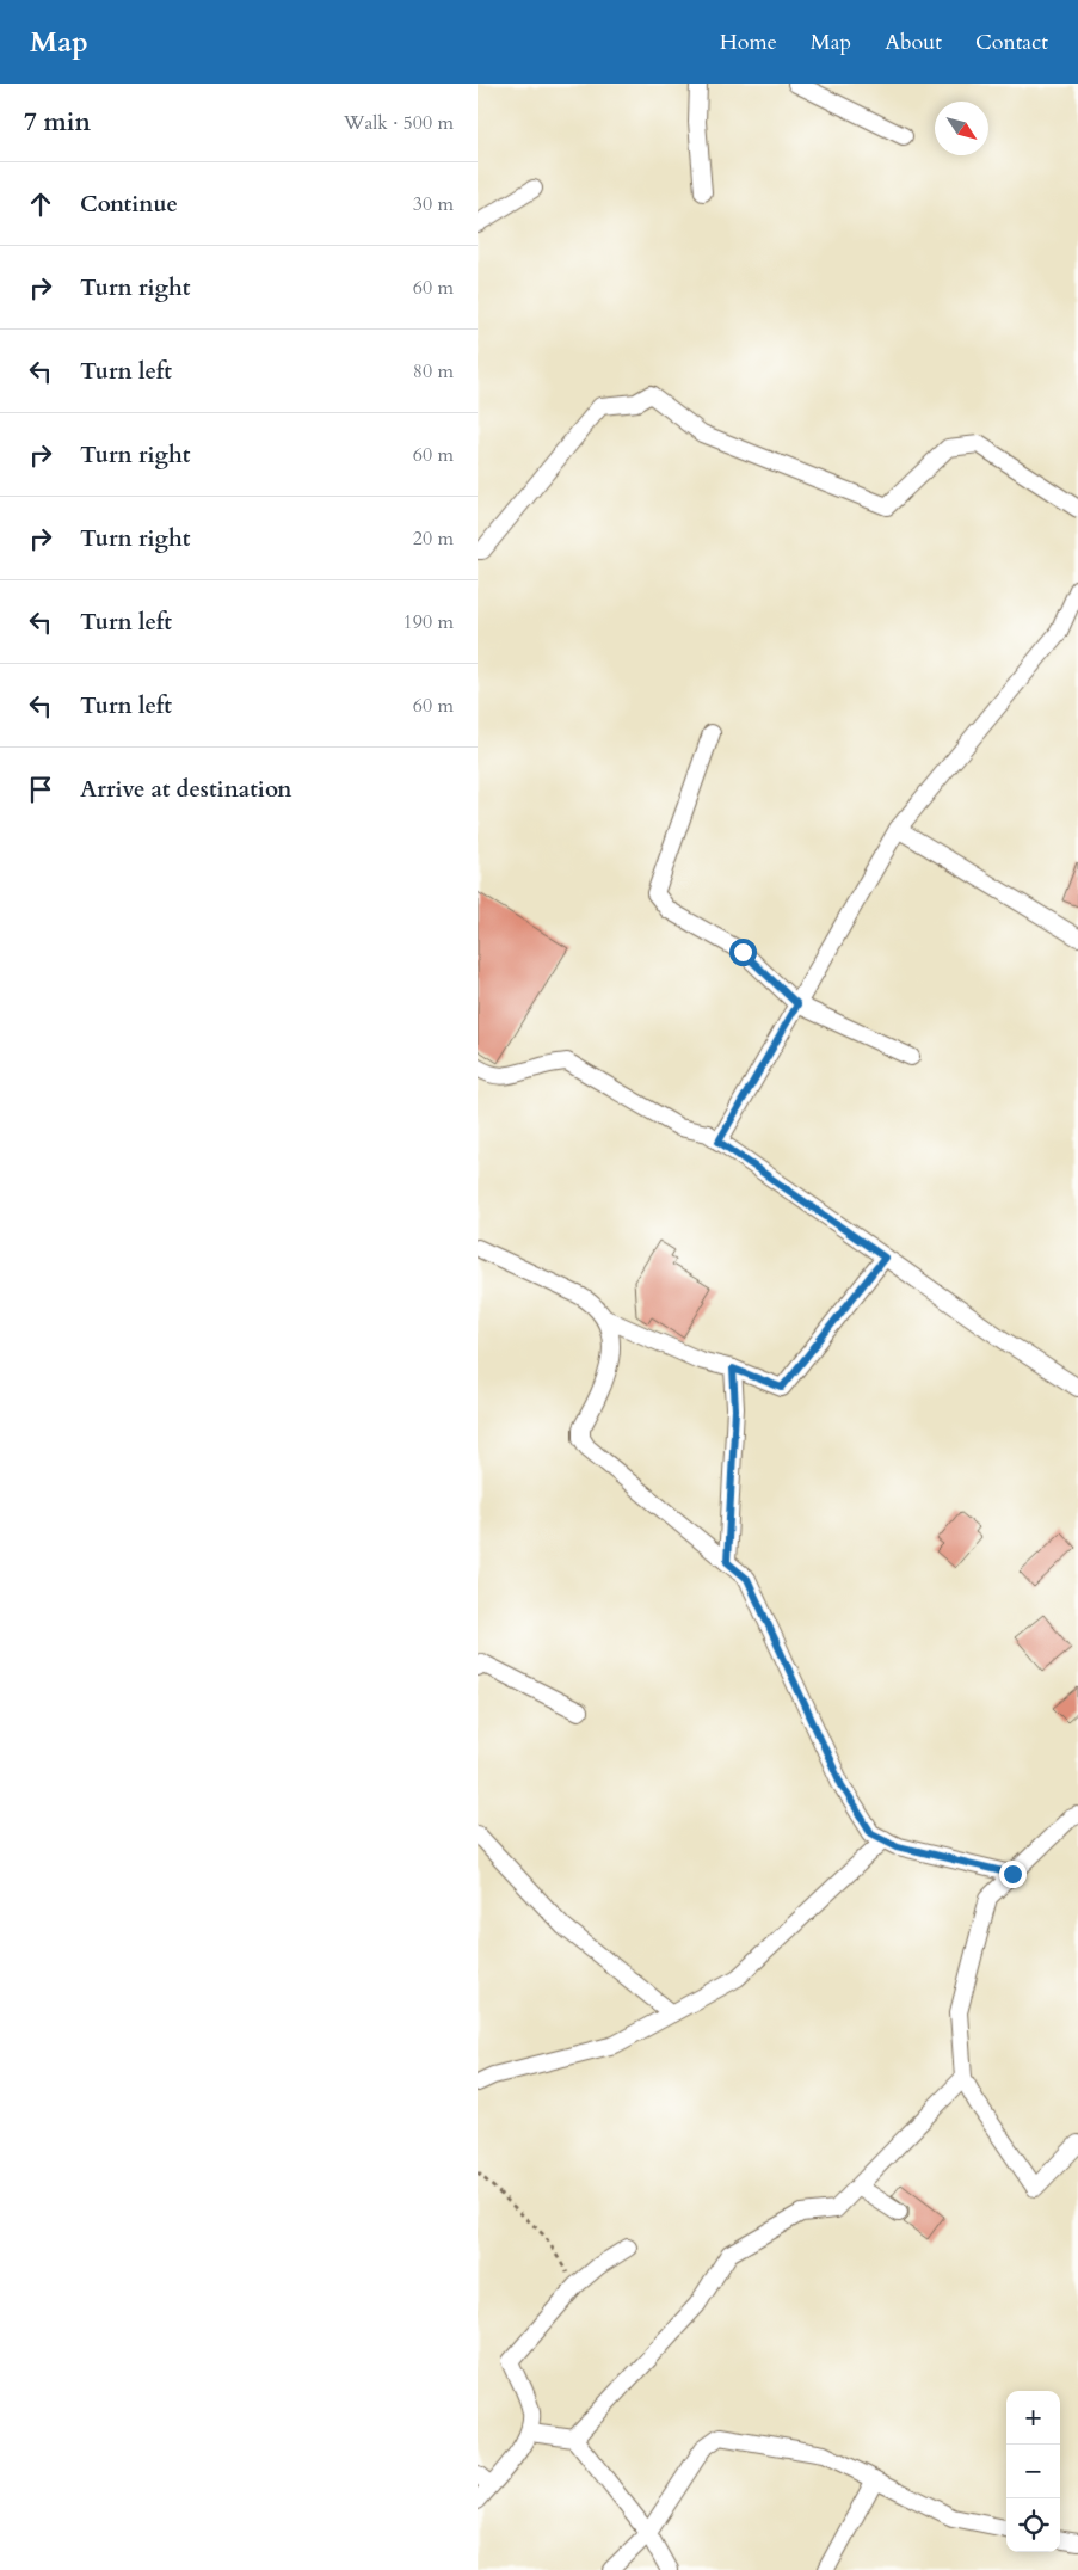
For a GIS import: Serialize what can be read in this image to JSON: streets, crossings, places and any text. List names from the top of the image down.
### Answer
{
  "north": "bottom right",
  "page": {
    "header": "Map",
    "nav": [
      "Home",
      "Map",
      "About",
      "Contact"
    ],
    "heading": ["7 min", "Walk · 500 m"],
    "list": [
      ["Continue", "30 m"],
      ["Turn right", "60 m"],
      ["Turn left", "80 m"],
      ["Turn right", "60 m"],
      ["Turn right", "20 m"],
      ["Turn left", "190 m"],
      ["Turn left", "60 m"],
      "Arrive at destination"
    ],
    "map_buttons": ["+", "−"]
  }
}
